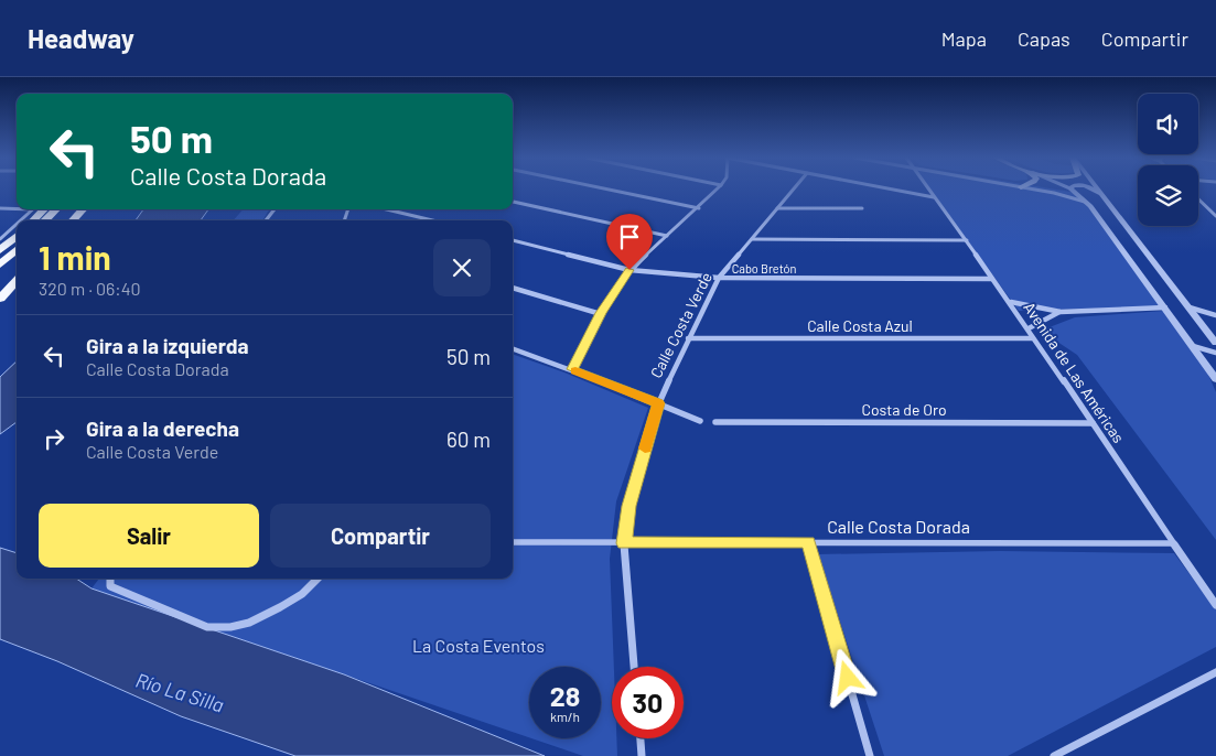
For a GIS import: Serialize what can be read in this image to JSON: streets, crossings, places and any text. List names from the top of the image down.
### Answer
{
  "streets": {
    "street": [
      "Cabo Bretón",
      "Calle Costa Verde",
      "Calle Costa Azul",
      "Avenida de Las Américas",
      "Costa de Oro",
      "Calle Costa Dorada"
    ]
  },
  "crossings": [
    ["Cabo Bretón", "Calle Costa Verde"],
    ["Cabo Bretón", "Avenida de Las Américas"],
    ["Calle Costa Verde", "Calle Costa Azul"],
    ["Calle Costa Verde", "Calle Costa Dorada"],
    ["Calle Costa Azul", "Avenida de Las Américas"],
    ["Avenida de Las Américas", "Costa de Oro"],
    ["Avenida de Las Américas", "Calle Costa Dorada"]
  ],
  "water": ["Río La Silla"],
  "parks": ["La Costa Eventos"],
  "page": {
    "header": "Headway",
    "nav": ["Mapa", "Capas", "Compartir"],
    "turn": ["50 m", "Calle Costa Dorada"],
    "heading": ["1 min", "320 m · 06:40"],
    "list": [
      {
        "name": "Gira a la izquierda",
        "note": "Calle Costa Dorada",
        "value": "50 m"
      },
      {
        "name": "Gira a la derecha",
        "note": "Calle Costa Verde",
        "value": "60 m"
      }
    ],
    "buttons": ["Salir", "Compartir"],
    "speed": "28 km/h",
    "limit": "30"
  }
}
